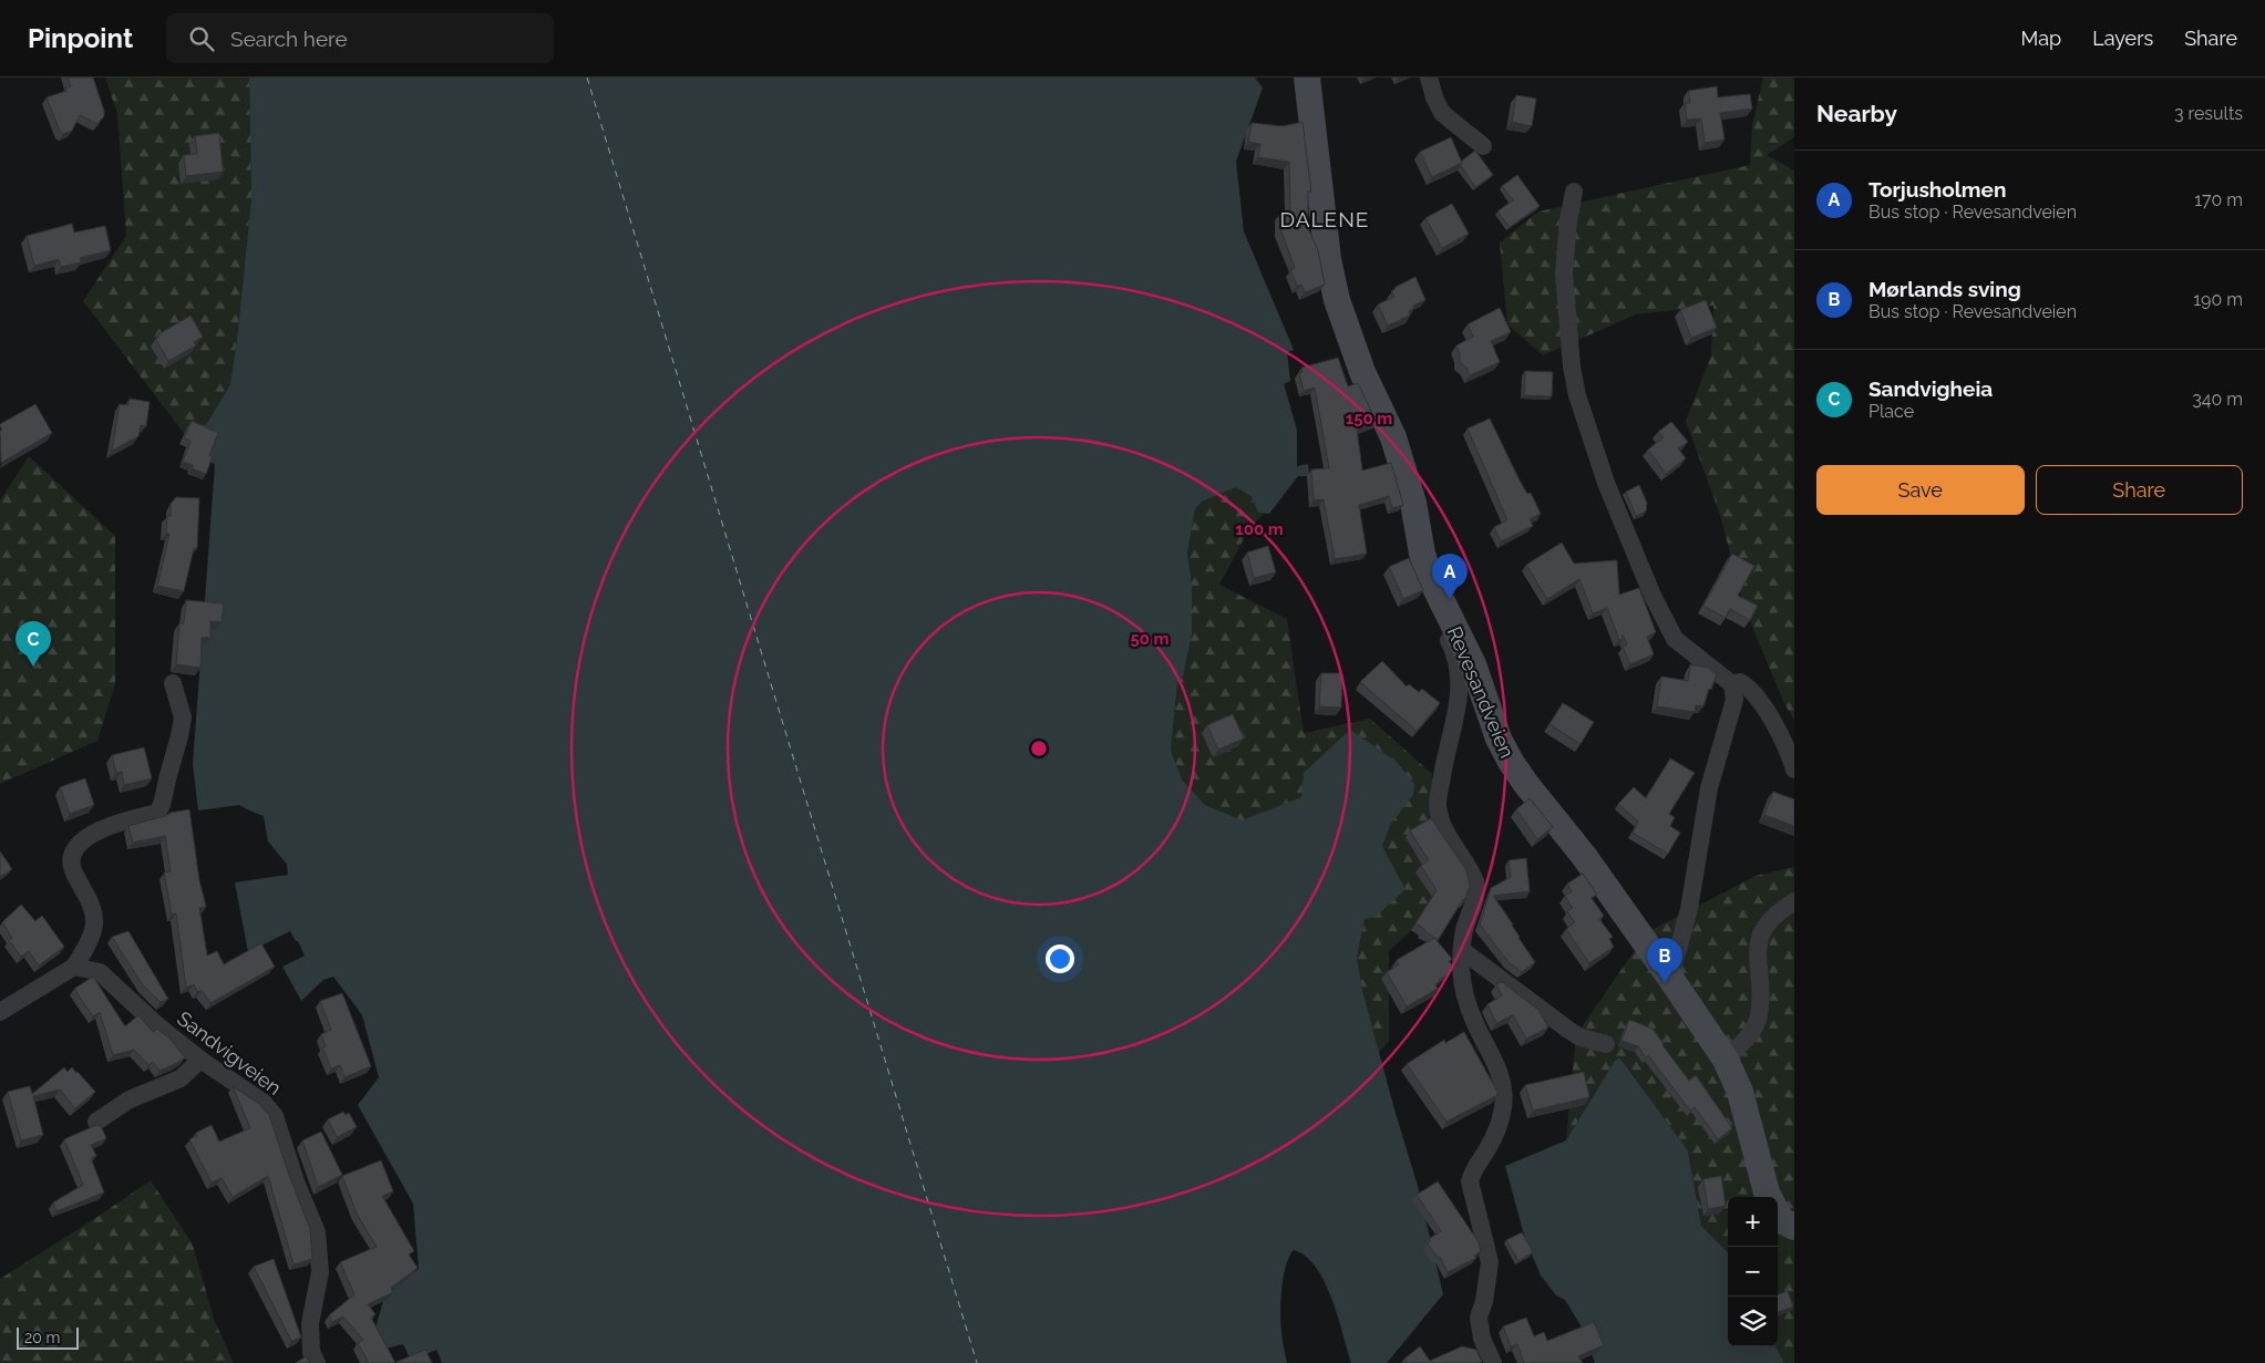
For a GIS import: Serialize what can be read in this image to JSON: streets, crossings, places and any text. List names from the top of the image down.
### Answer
{
  "streets": {
    "main road": ["Revesandveien"],
    "street": ["Sandvigveien"]
  },
  "districts": ["DALENE"],
  "scale_bar": "20 m",
  "page": {
    "header": "Pinpoint",
    "search": "Search here",
    "nav": ["Map", "Layers", "Share"],
    "heading": ["Nearby", "3 results"],
    "list": [
      {
        "mark": "A",
        "name": "Torjusholmen",
        "note": "Bus stop · Revesandveien",
        "value": "170 m"
      },
      {
        "mark": "B",
        "name": "Mørlands sving",
        "note": "Bus stop · Revesandveien",
        "value": "190 m"
      },
      {
        "mark": "C",
        "name": "Sandvigheia",
        "note": "Place",
        "value": "340 m"
      }
    ],
    "buttons": ["Save", "Share"],
    "pins": ["A", "C", "B"],
    "map_buttons": ["+", "−"],
    "scale": "20 m"
  },
  "rings": ["150 m", "100 m", "50 m"]
}
